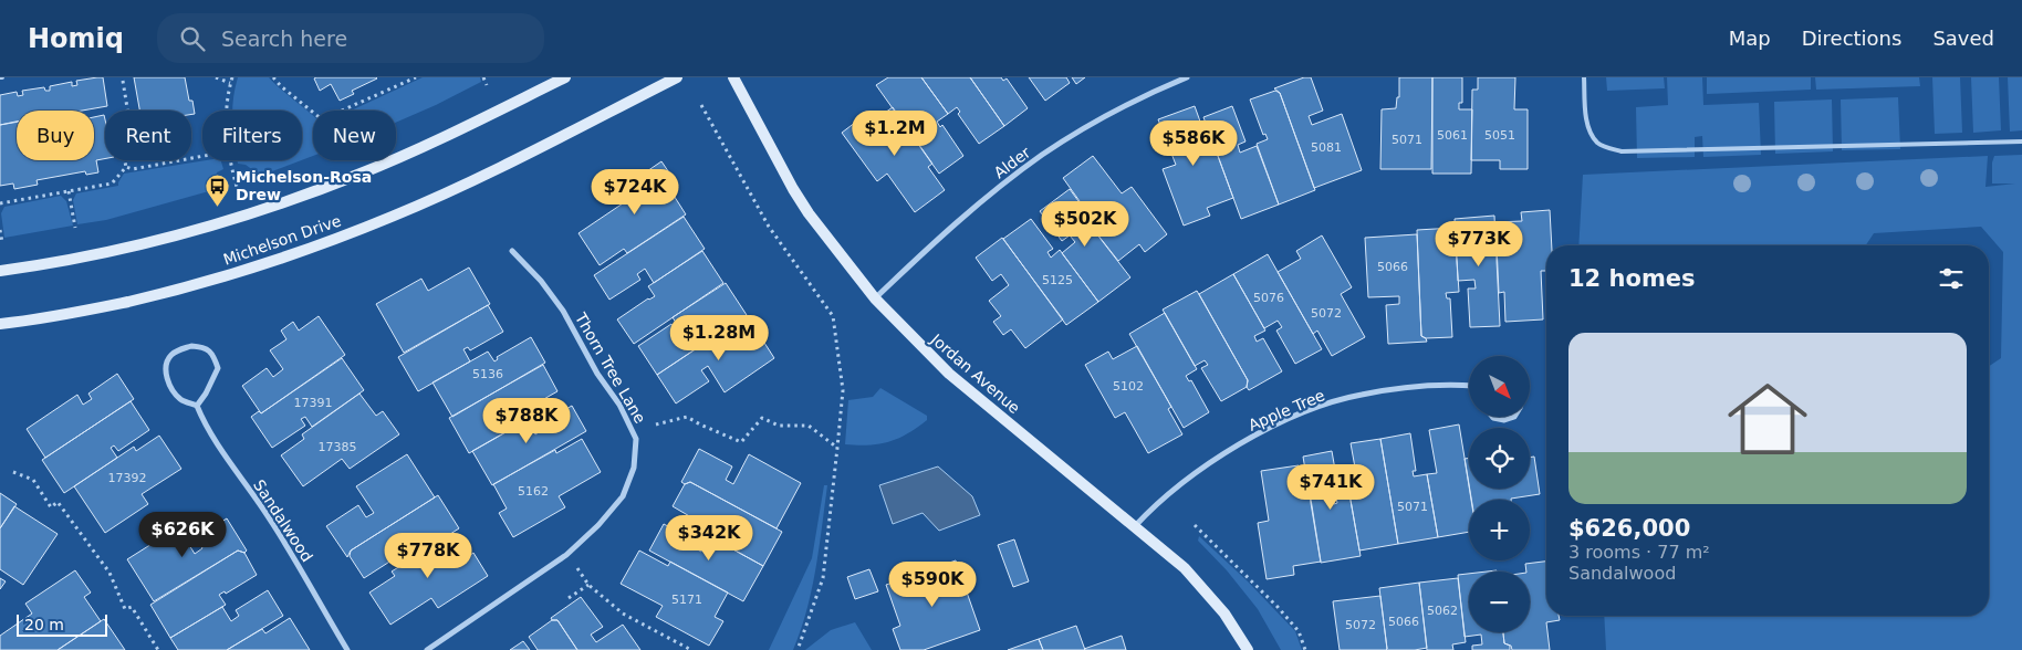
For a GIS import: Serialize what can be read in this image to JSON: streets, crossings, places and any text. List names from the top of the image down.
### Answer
{
  "streets": {
    "main road": ["Michelson Drive", "Jordan Avenue"],
    "street": [
      "Alder",
      "Thorn Tree Lane",
      "Apple Tree",
      "Sandalwood"
    ]
  },
  "crossings": [
    ["Alder", "Jordan Avenue"],
    ["Jordan Avenue", "Apple Tree"]
  ],
  "places": {
    "bus stop": ["Michelson-Rosa Drew"]
  },
  "house_numbers": [
    "5061",
    "5051",
    "5071",
    "5081",
    "5066",
    "5125",
    "5076",
    "5072",
    "5136",
    "5102",
    "17391",
    "17385",
    "17392",
    "5162",
    "5071",
    "5171",
    "5062",
    "5066",
    "5072"
  ],
  "scale_bar": "20 m",
  "north": "bottom right",
  "page": {
    "header": "Homiq",
    "search": "Search here",
    "nav": ["Map", "Directions", "Saved"],
    "price": [
      "$1.2M",
      "$586K",
      "$724K",
      "$502K",
      "$773K",
      "$1.28M",
      "$788K",
      "$741K",
      "$626K",
      "$342K",
      "$778K",
      "$590K"
    ],
    "chip": [
      "Buy",
      "Rent",
      "Filters",
      "New"
    ],
    "heading": "12 homes",
    "list": [
      {
        "name": "$626,000",
        "note": "3 rooms · 77 m² · Sandalwood"
      }
    ],
    "map_buttons": ["+", "−"],
    "scale": "20 m"
  }
}
